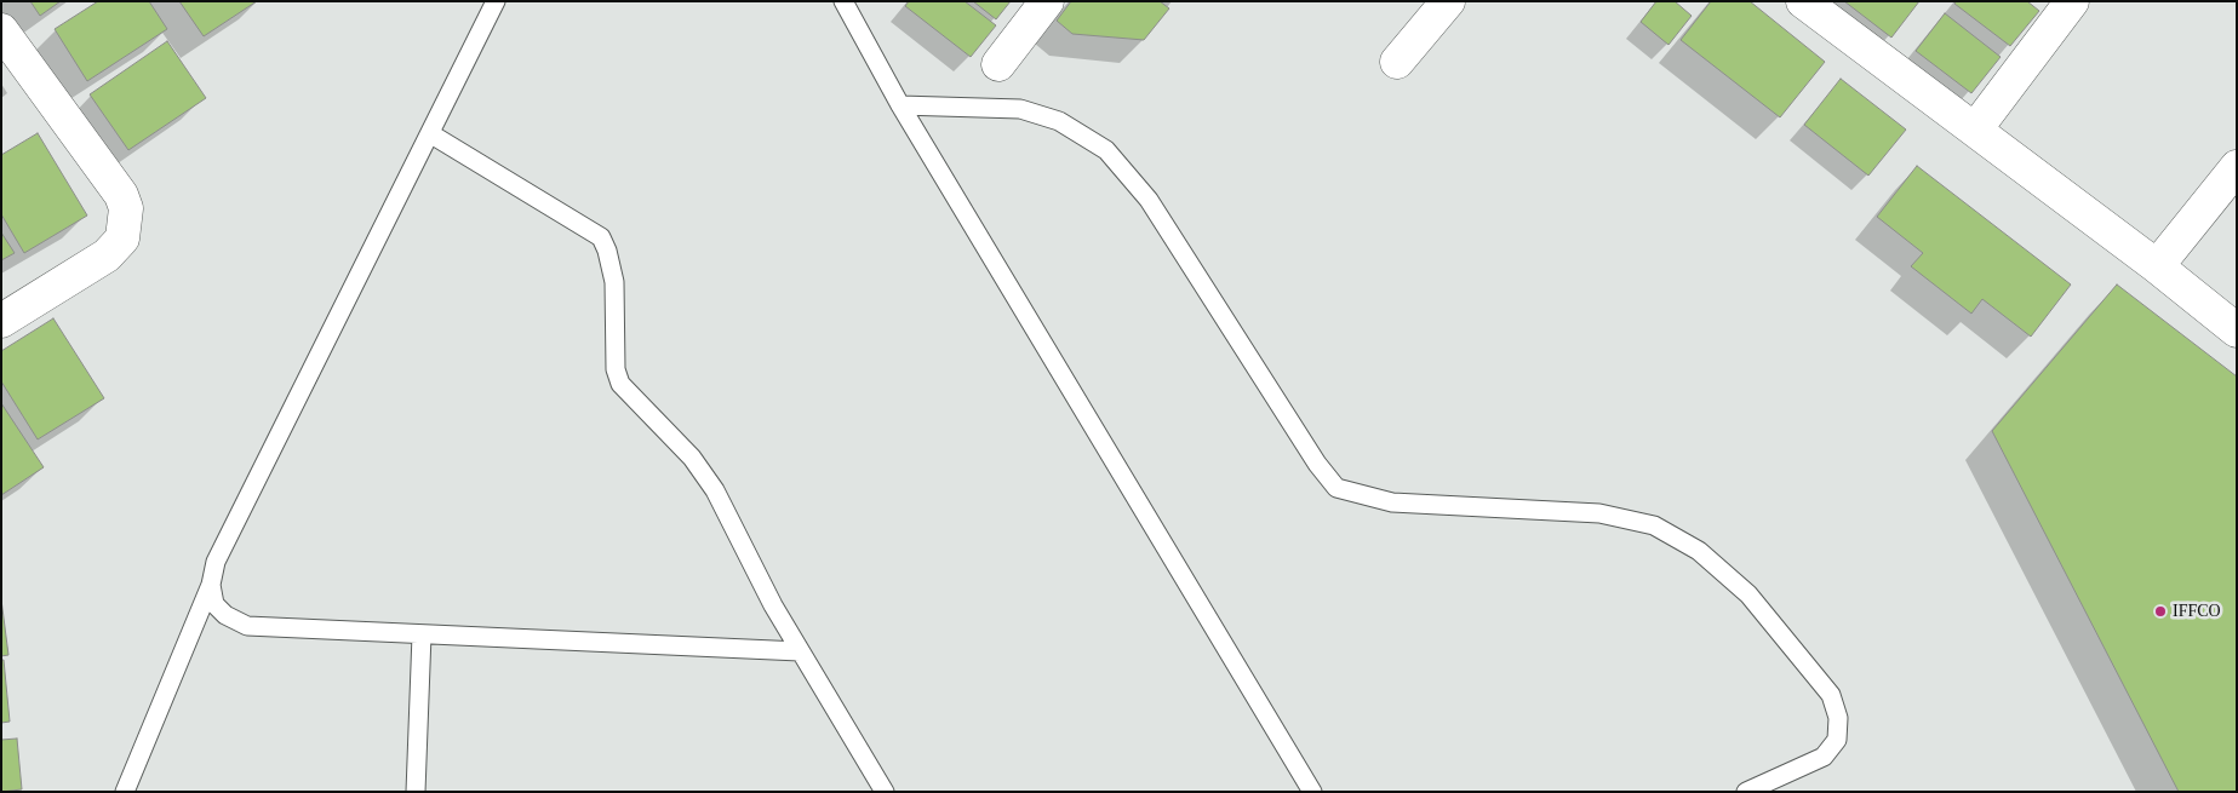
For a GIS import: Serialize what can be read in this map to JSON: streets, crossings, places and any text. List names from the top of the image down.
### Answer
{
  "places": ["IFFCO"]
}
